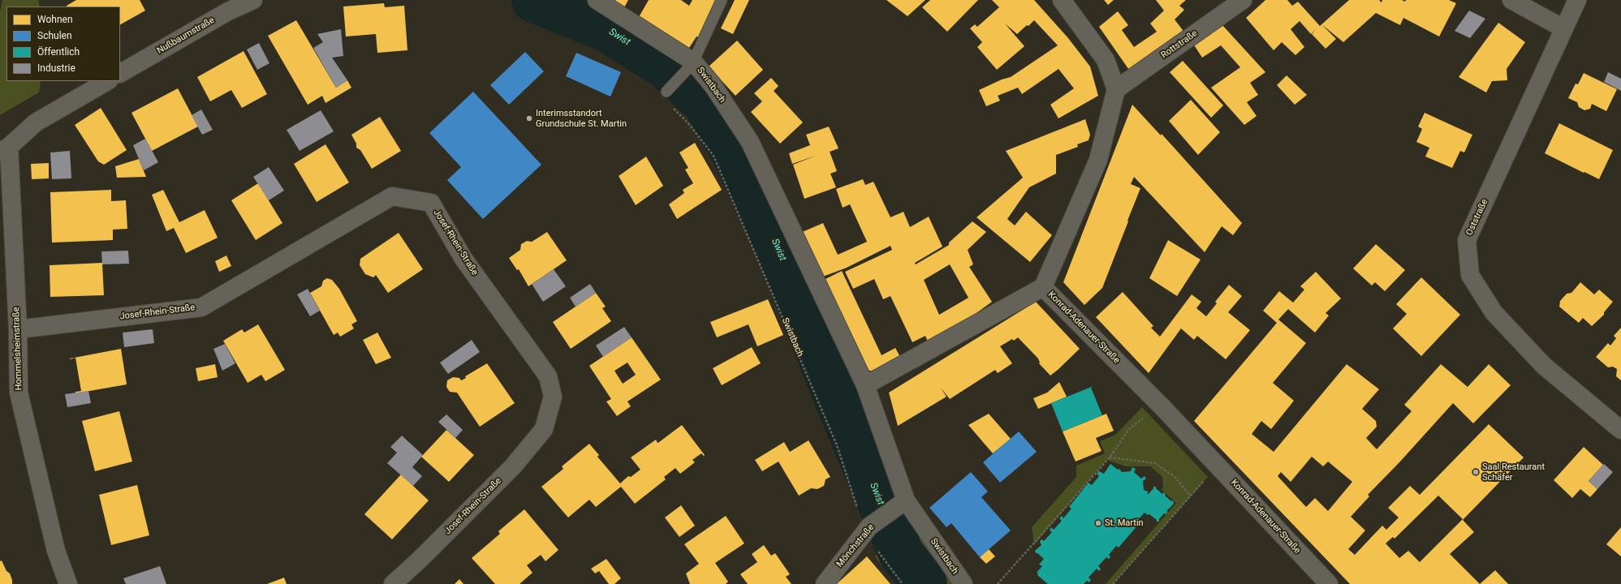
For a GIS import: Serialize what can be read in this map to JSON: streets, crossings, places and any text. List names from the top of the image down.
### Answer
{
  "streets": {
    "street": [
      "Nußbaumstraße",
      "Rottstraße",
      "Swistbach",
      "Oststraße",
      "Josef-Rhein-Straße",
      "Konrad-Adenauer-Straße",
      "Hommelsheimstraße",
      "Mönchstraße"
    ]
  },
  "crossings": [
    ["Rottstraße", "Konrad-Adenauer-Straße"],
    ["Swistbach", "Mönchstraße"],
    ["Josef-Rhein-Straße", "Hommelsheimstraße"]
  ],
  "water": ["Swist"],
  "places": ["Interimsstandort Grundschule St. Martin", "Saal Restaurant Schäfer", "St. Martin"],
  "legend": [
    "Wohnen",
    "Schulen",
    "Öffentlich",
    "Industrie"
  ]
}
